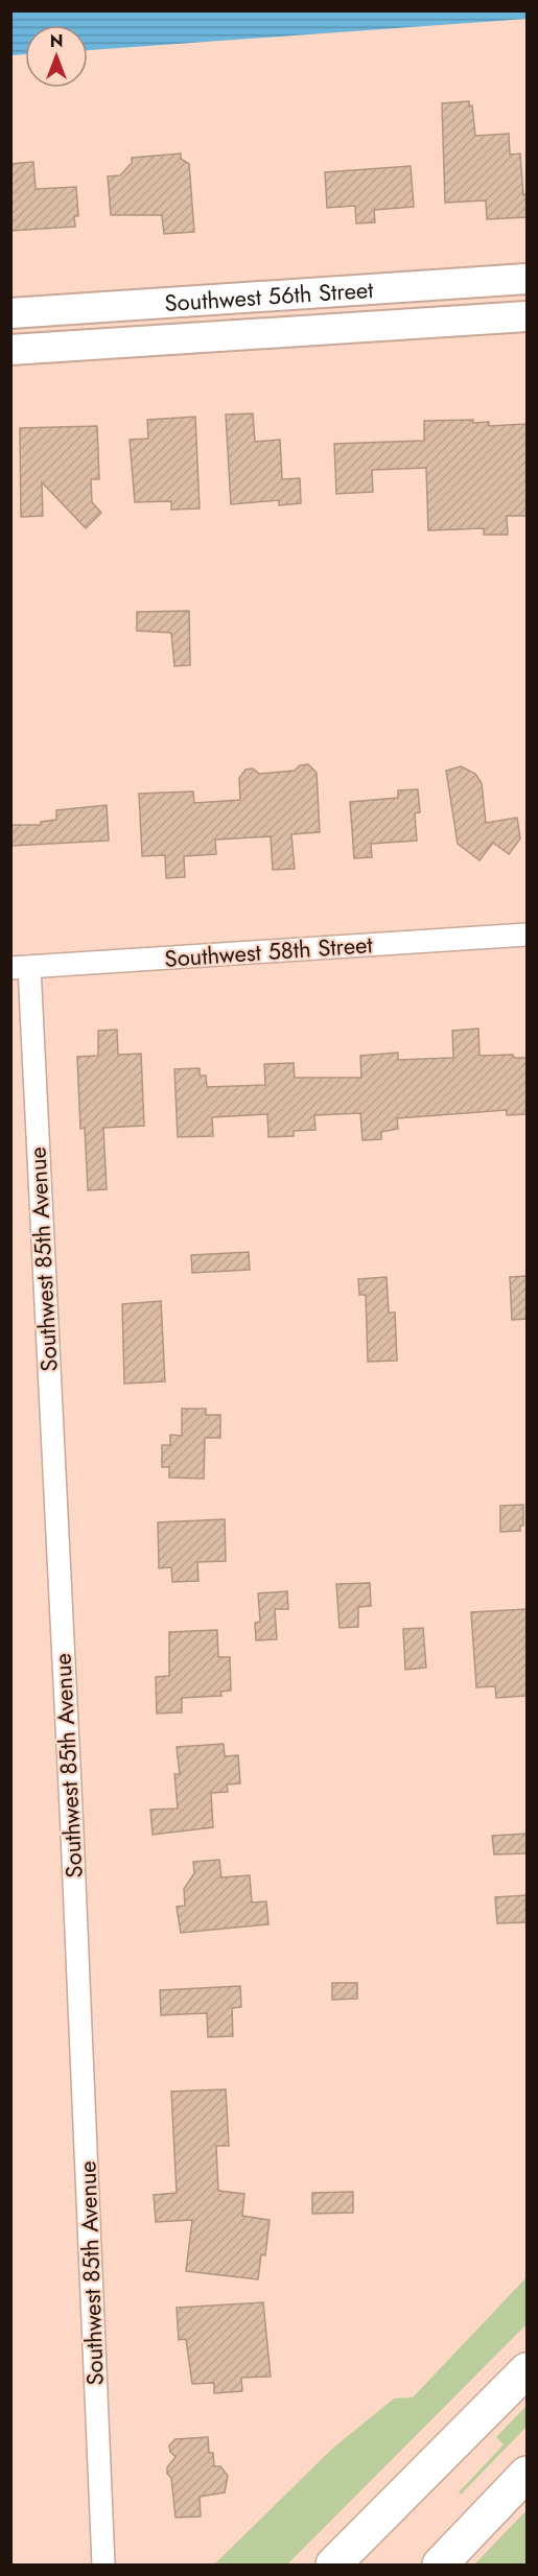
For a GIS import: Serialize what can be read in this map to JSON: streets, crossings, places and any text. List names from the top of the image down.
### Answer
{
  "streets": {
    "main road": ["Southwest 56th Street"],
    "street": ["Southwest 58th Street", "Southwest 85th Avenue"]
  },
  "crossings": [
    ["Southwest 58th Street", "Southwest 85th Avenue"]
  ],
  "north": "top"
}
